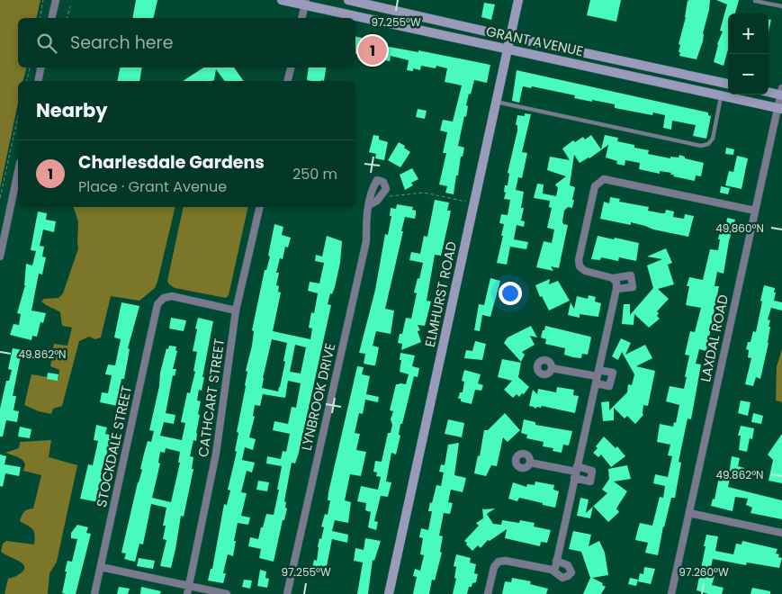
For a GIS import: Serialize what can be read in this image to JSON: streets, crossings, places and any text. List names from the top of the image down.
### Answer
{
  "streets": {
    "main road": ["GRANT AVENUE", "ELMHURST ROAD"],
    "street": [
      "LAXDAL ROAD",
      "LYNBROOK DRIVE",
      "CATHCART STREET",
      "STOCKDALE STREET"
    ]
  },
  "crossings": [
    ["GRANT AVENUE", "ELMHURST ROAD"],
    ["GRANT AVENUE", "LAXDAL ROAD"],
    ["CATHCART STREET", "STOCKDALE STREET"]
  ],
  "page": {
    "map_buttons": ["+", "−"],
    "search": "Search here",
    "pins": "1",
    "heading": "Nearby",
    "list": [
      {
        "mark": "1",
        "name": "Charlesdale Gardens",
        "note": "Place · Grant Avenue",
        "value": "250 m"
      }
    ]
  },
  "coordinates": [
    "97.255°W",
    "49.860°N",
    "49.862°N",
    "97.260°W"
  ]
}
